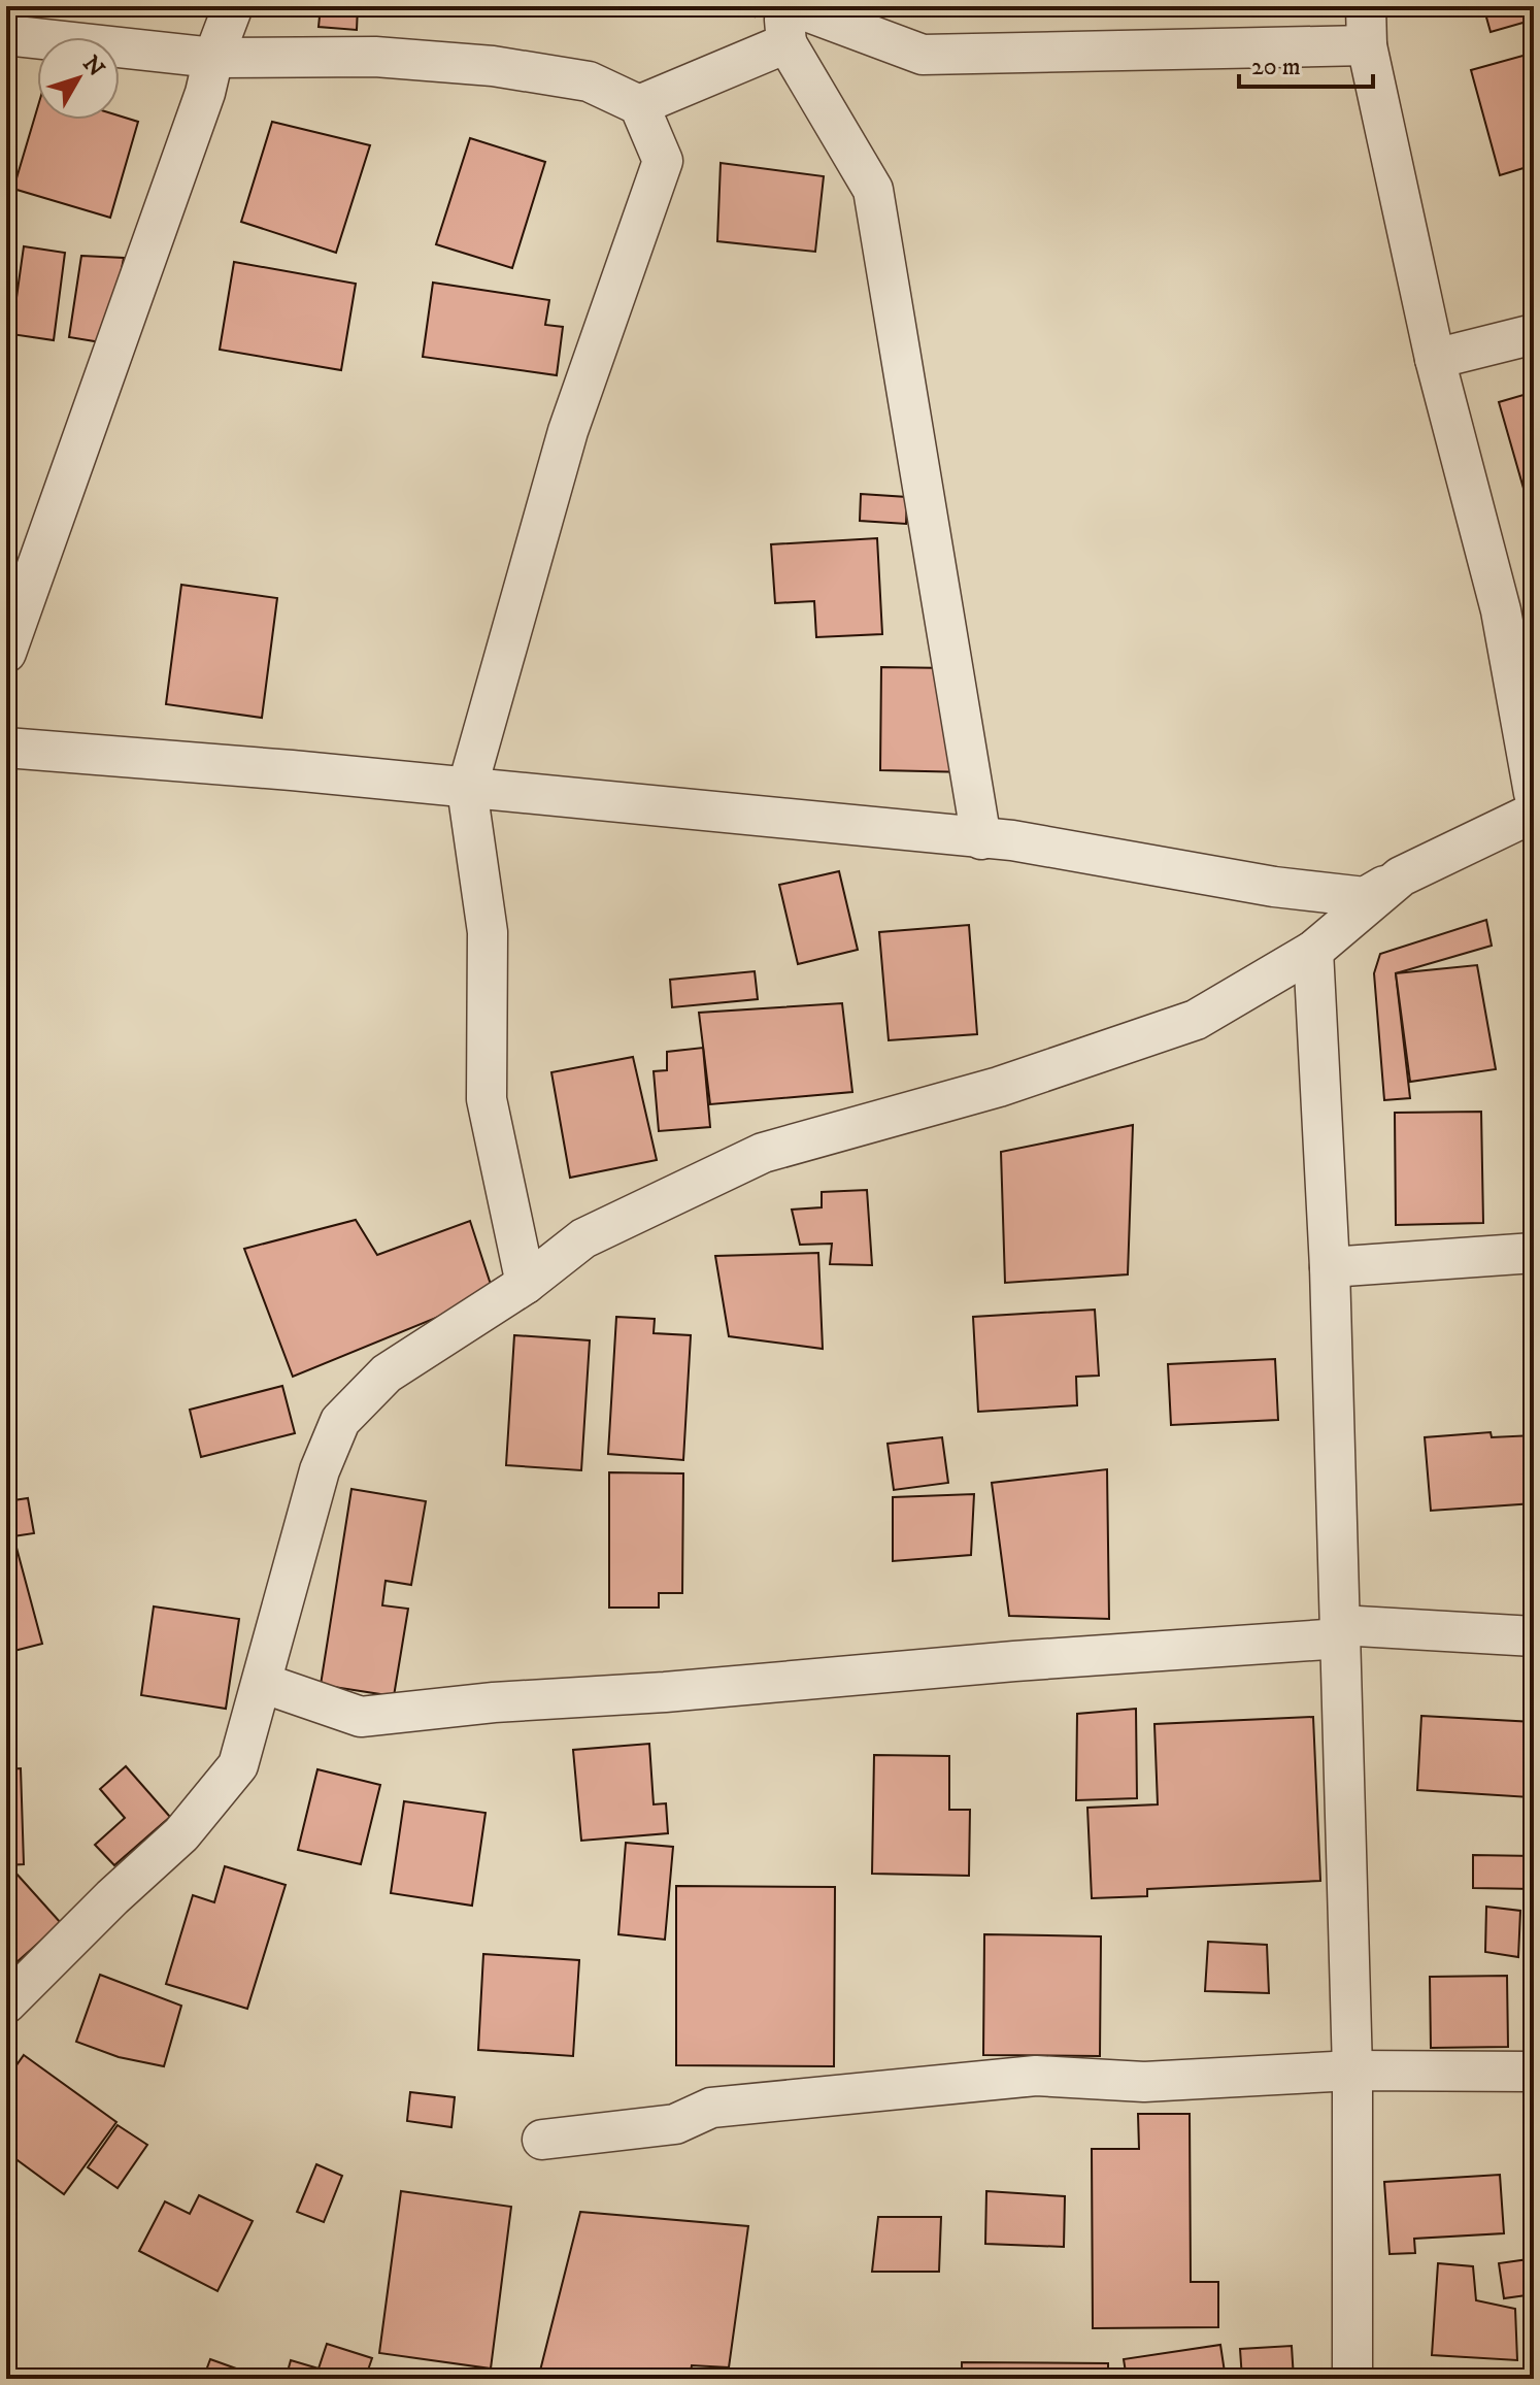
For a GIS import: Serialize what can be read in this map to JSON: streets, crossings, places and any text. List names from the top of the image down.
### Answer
{
  "scale_bar": "20 m",
  "north": "top right"
}
